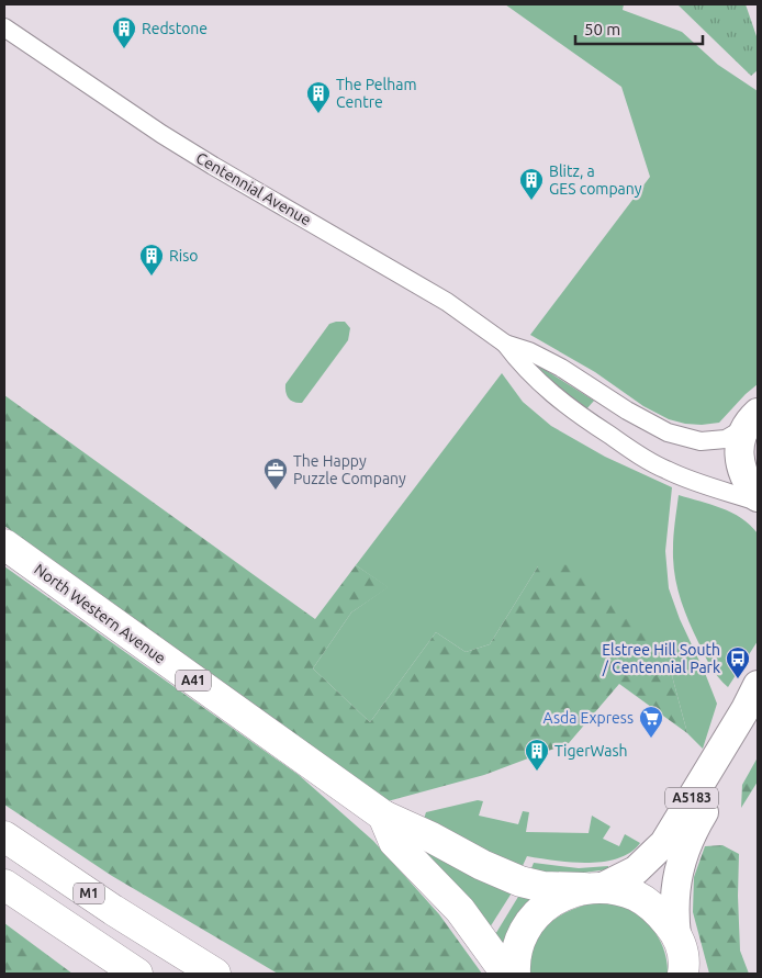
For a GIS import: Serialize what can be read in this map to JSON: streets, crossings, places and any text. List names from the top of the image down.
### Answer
{
  "streets": {
    "highway": ["North Western Avenue", "A41", "M1"],
    "main road": ["A5183"],
    "street": ["Centennial Avenue"]
  },
  "crossings": [
    ["North Western Avenue", "A5183"]
  ],
  "places": {
    "building": [
      "Redstone",
      "The Pelham Centre",
      "Blitz, a GES company",
      "Riso",
      "TigerWash"
    ],
    "office": ["The Happy Puzzle Company"],
    "bus stop": ["Elstree Hill South / Centennial Park"],
    "supermarket": ["Asda Express"]
  },
  "scale_bar": "50 m"
}
